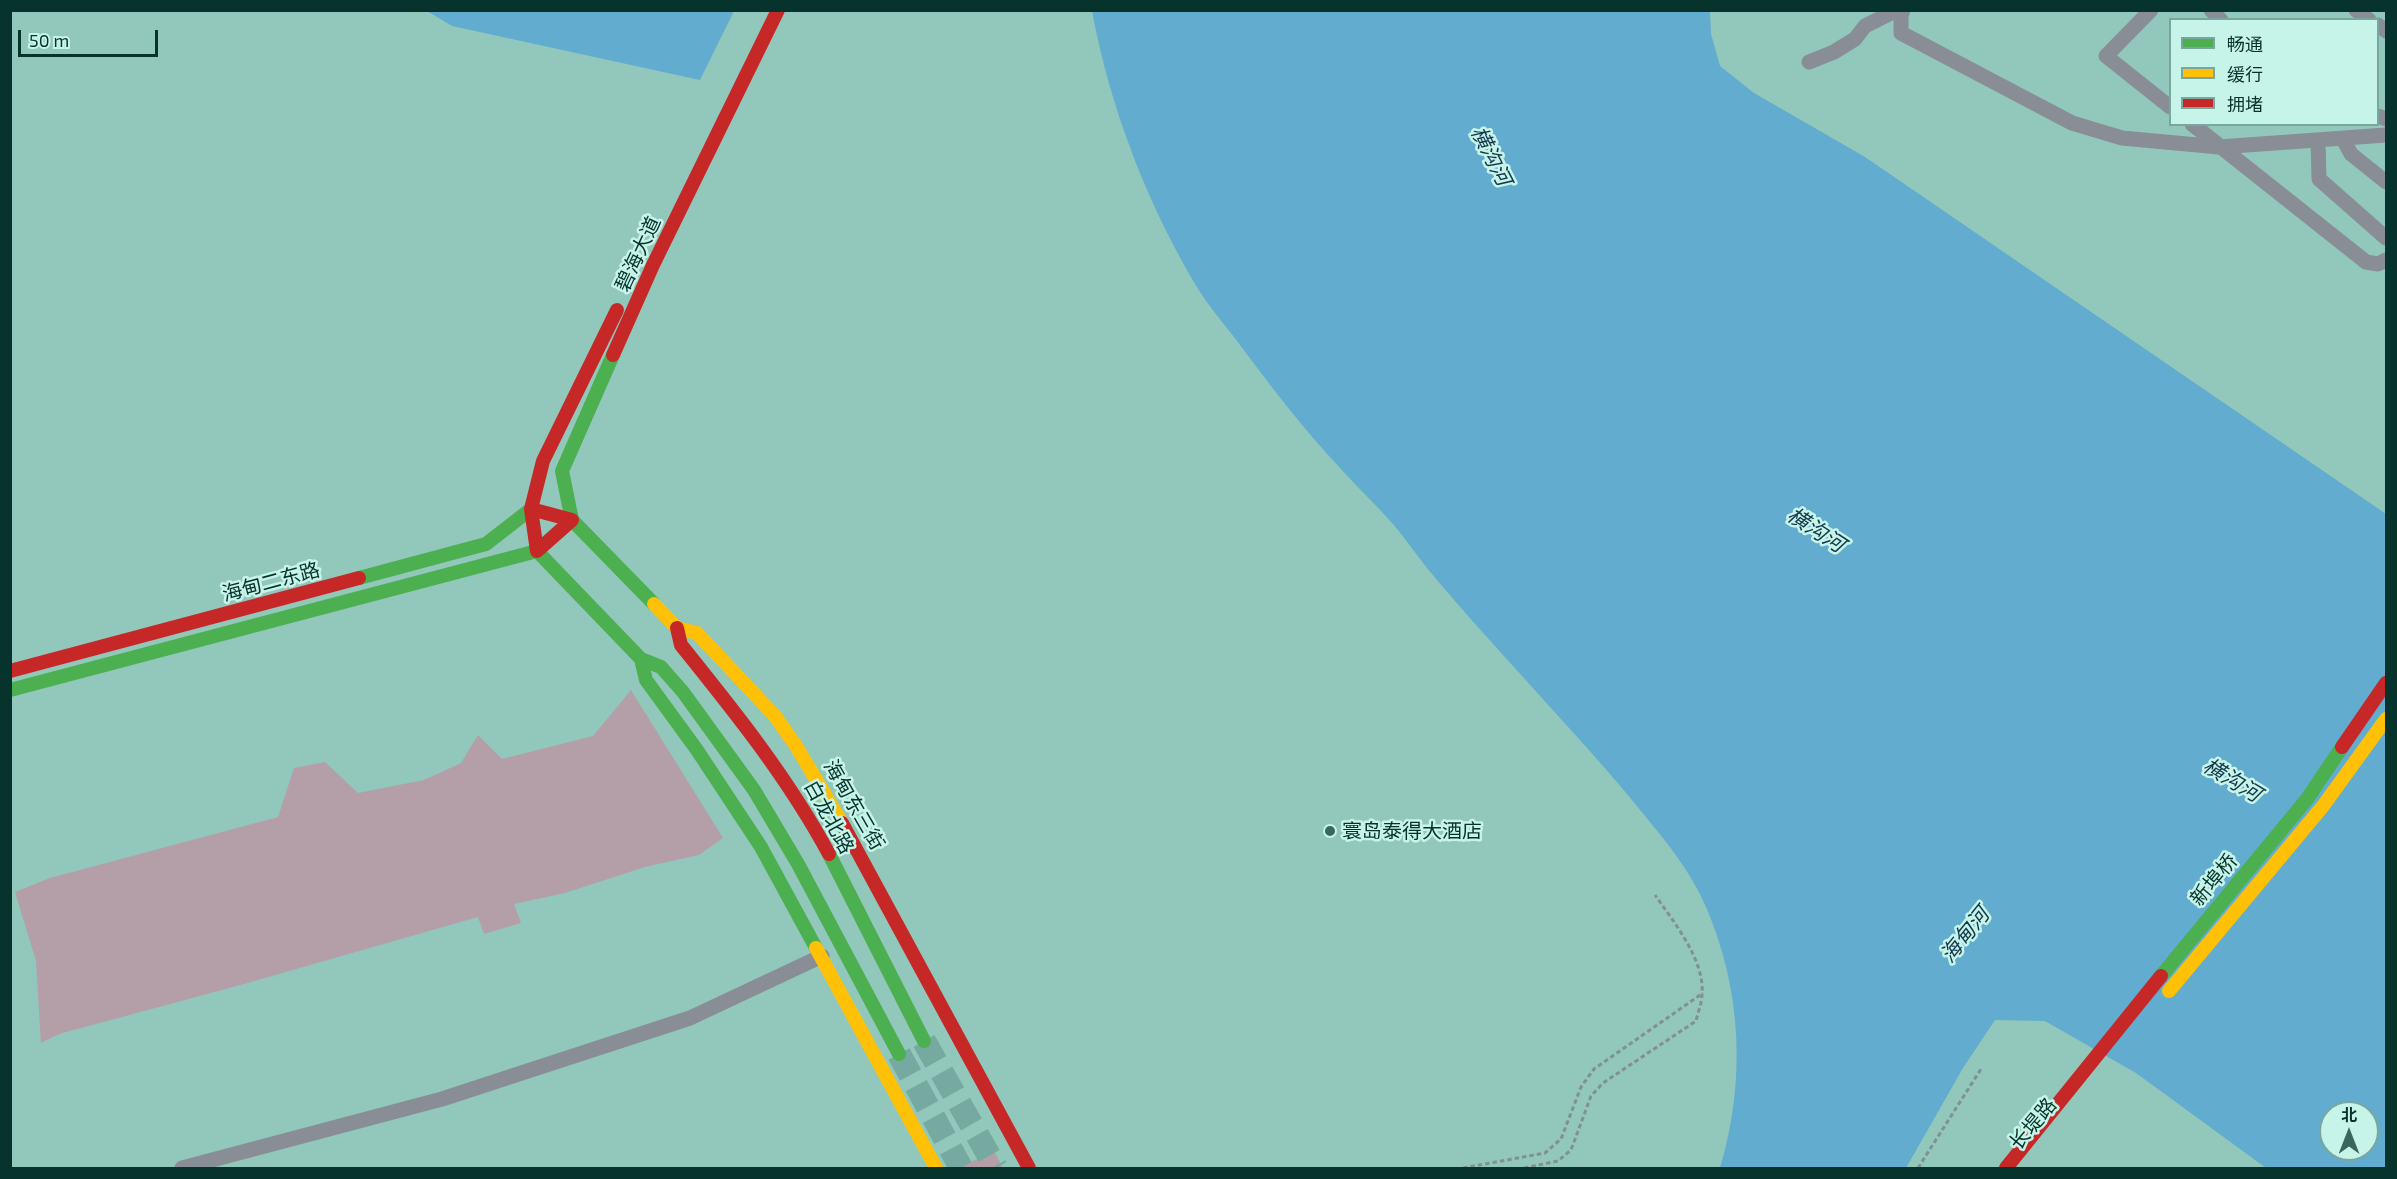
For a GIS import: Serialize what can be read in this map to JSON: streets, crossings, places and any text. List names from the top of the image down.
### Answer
{
  "streets": {
    "main road": [
      "碧海大道",
      "海甸二东路",
      "海甸东三街",
      "白龙北路",
      "新埠桥",
      "长堤路"
    ]
  },
  "crossings": [
    ["碧海大道", "海甸二东路"],
    ["碧海大道", "海甸东三街"],
    ["海甸东三街", "白龙北路"],
    ["新埠桥", "长堤路"]
  ],
  "water": ["横沟河", "海甸河"],
  "places": ["寰岛泰得大酒店"],
  "legend": ["畅通", "缓行", "拥堵"],
  "scale_bar": "50 m",
  "north": "top"
}
